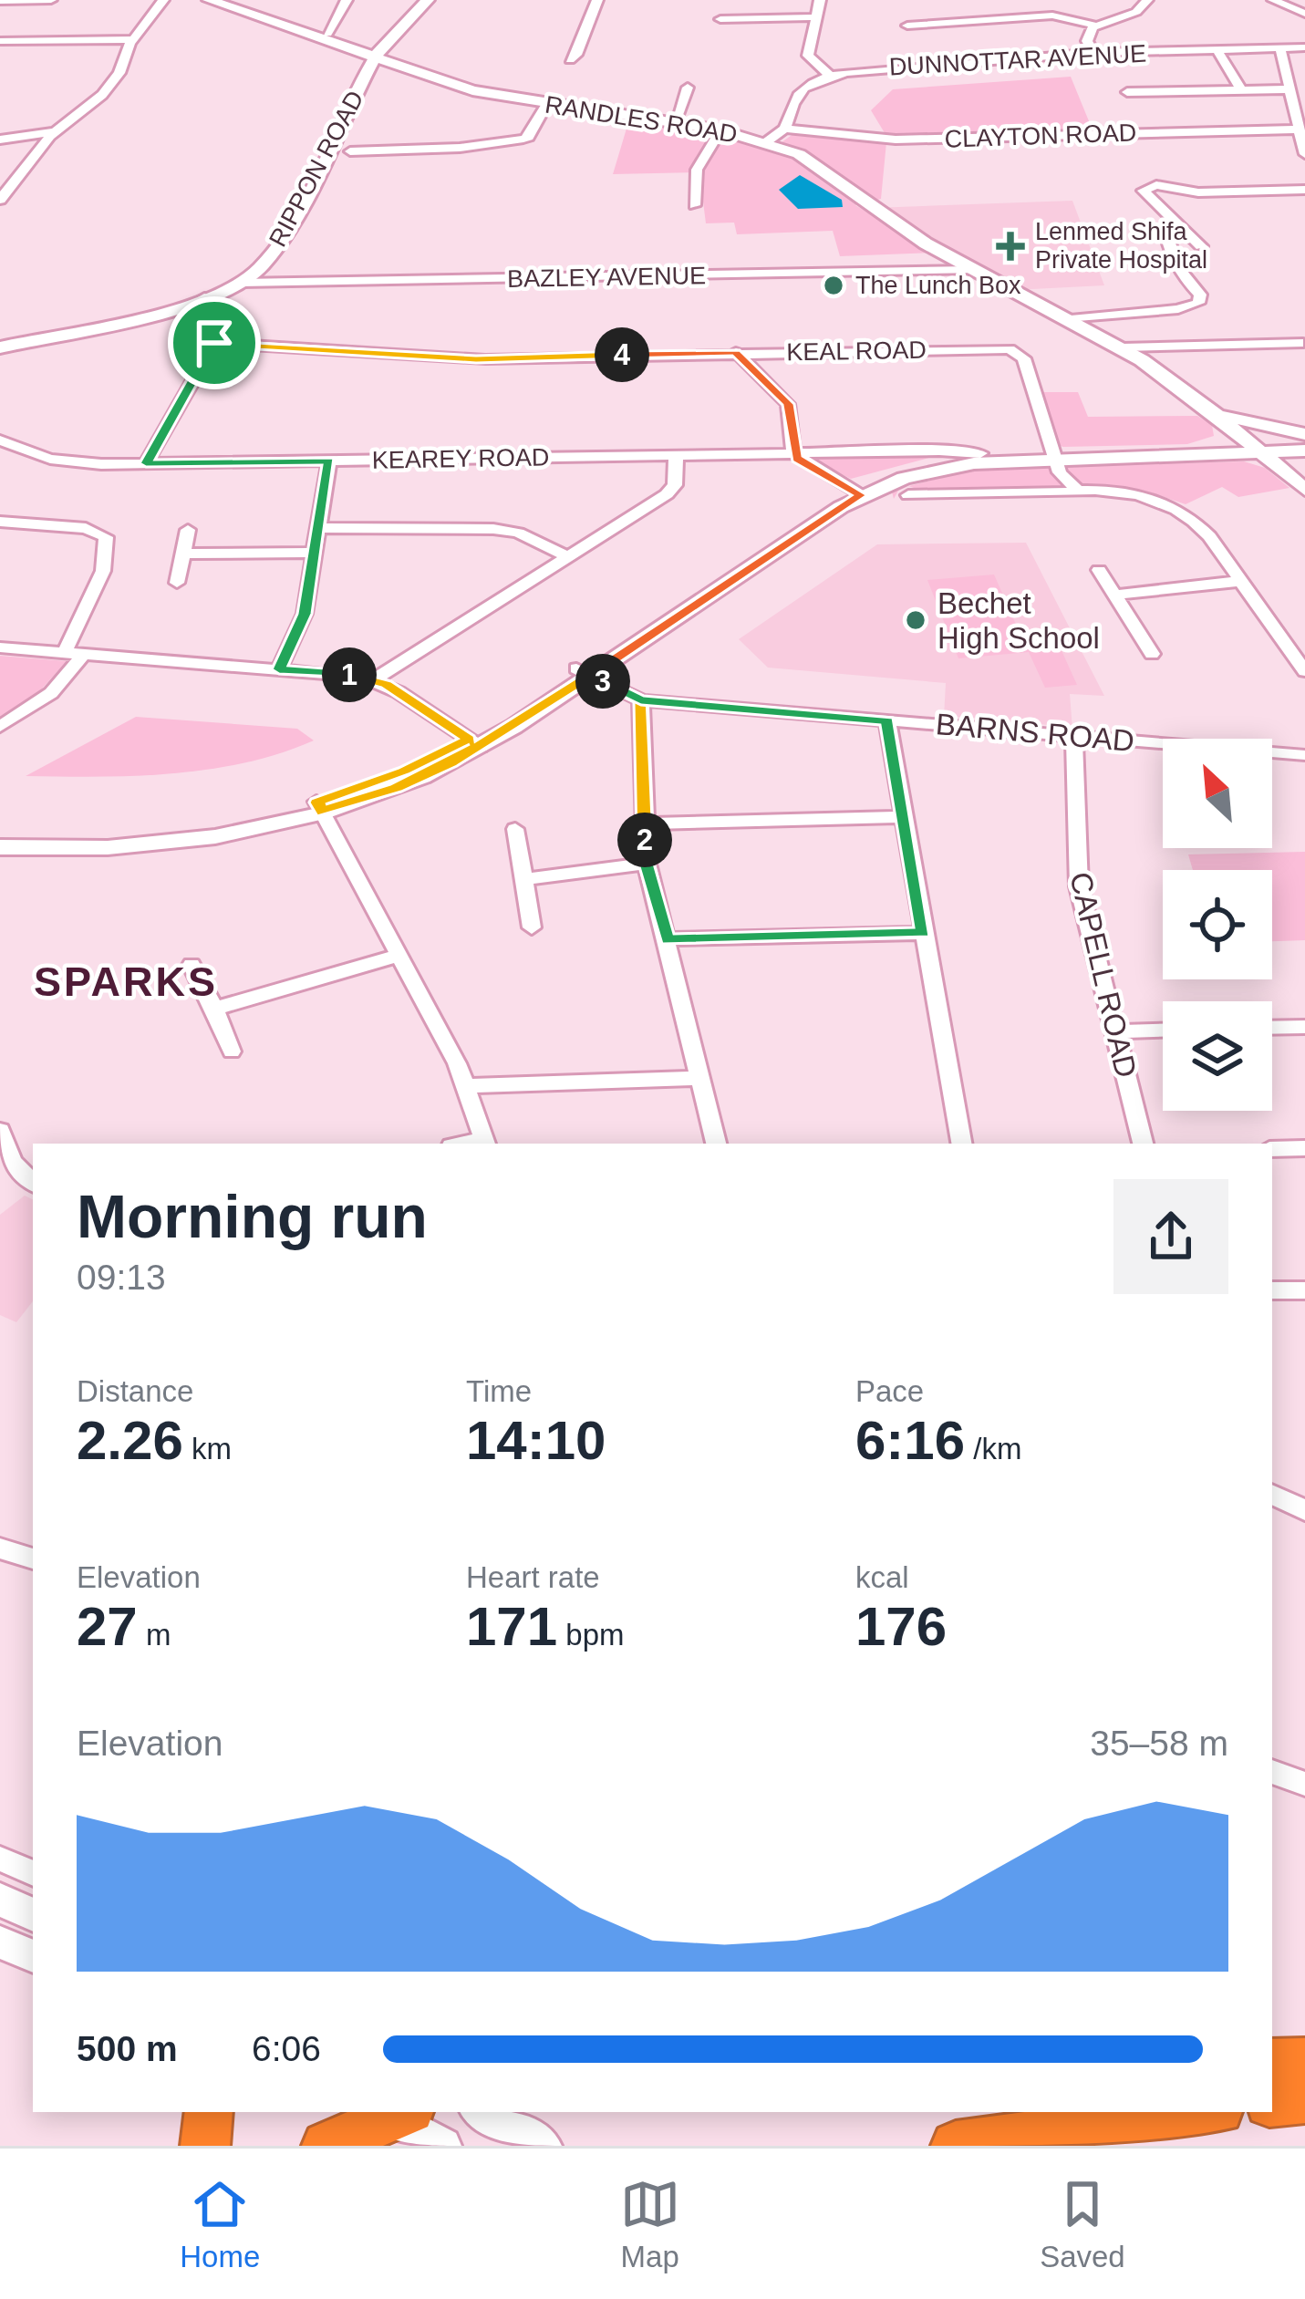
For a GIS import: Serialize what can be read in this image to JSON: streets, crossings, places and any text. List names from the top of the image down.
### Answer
{
  "streets": {
    "street": [
      "DUNNOTTAR AVENUE",
      "RANDLES ROAD",
      "CLAYTON ROAD",
      "RIPPON ROAD",
      "BAZLEY AVENUE",
      "KEAL ROAD",
      "KEAREY ROAD",
      "BARNS ROAD",
      "CAPELL ROAD"
    ]
  },
  "crossings": [
    ["RANDLES ROAD", "RIPPON ROAD"],
    ["RANDLES ROAD", "BAZLEY AVENUE"],
    ["RIPPON ROAD", "BAZLEY AVENUE"],
    ["BARNS ROAD", "CAPELL ROAD"]
  ],
  "districts": ["SPARKS"],
  "places": {
    "health": ["Lenmed Shifa Private Hospital"],
    "other": ["The Lunch Box", "Bechet High School"]
  },
  "north": "top left",
  "page": {
    "pins": [
      "4",
      "1",
      "3",
      "2"
    ],
    "heading": ["Morning run", "09:13"],
    "stats": [
      ["Distance", "2.26 km"],
      ["Time", "14:10"],
      ["Pace", "6:16 /km"],
      ["Elevation", "27 m"],
      ["Heart rate", "171 bpm"],
      ["kcal", "176"]
    ],
    "chart": ["Elevation", "35–58 m"],
    "list": [
      {
        "name": "500 m",
        "note": "6:06"
      }
    ],
    "tabs": ["Home", "Map", "Saved"]
  }
}
